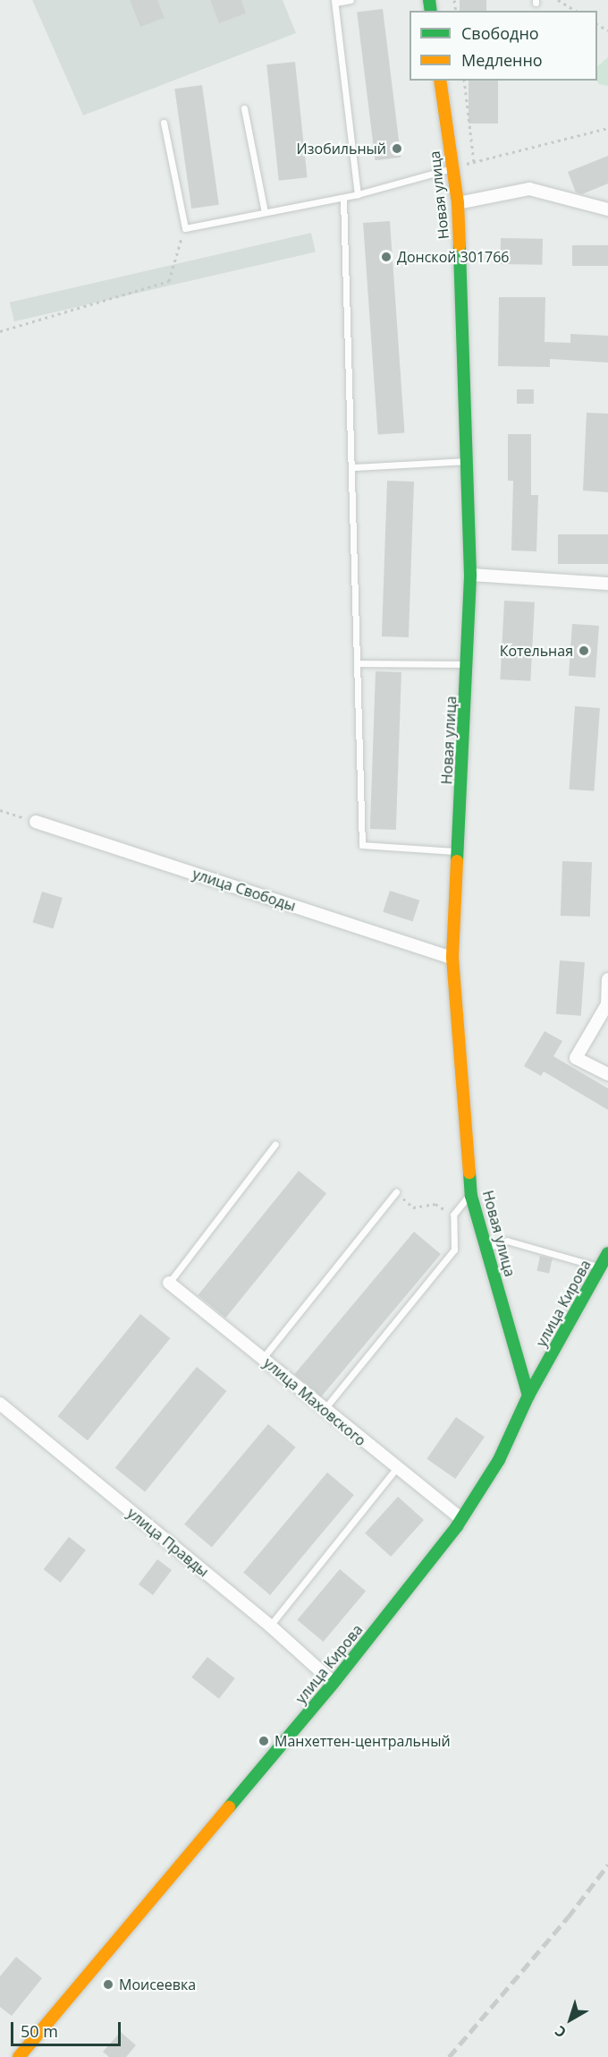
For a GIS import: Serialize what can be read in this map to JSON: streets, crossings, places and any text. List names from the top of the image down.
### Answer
{
  "streets": {
    "main road": ["Новая улица", "улица Кирова"],
    "street": ["улица Свободы", "улица Маховского", "улица Правды"]
  },
  "crossings": [
    ["Новая улица", "улица Свободы"],
    ["Новая улица", "улица Кирова"],
    ["улица Кирова", "улица Маховского"],
    ["улица Кирова", "улица Правды"]
  ],
  "places": [
    "Изобильный",
    "Донской 301766",
    "Котельная",
    "Манхеттен-центральный",
    "Моисеевка"
  ],
  "legend": ["Свободно", "Медленно"],
  "scale_bar": "50 m",
  "north": "bottom left"
}
